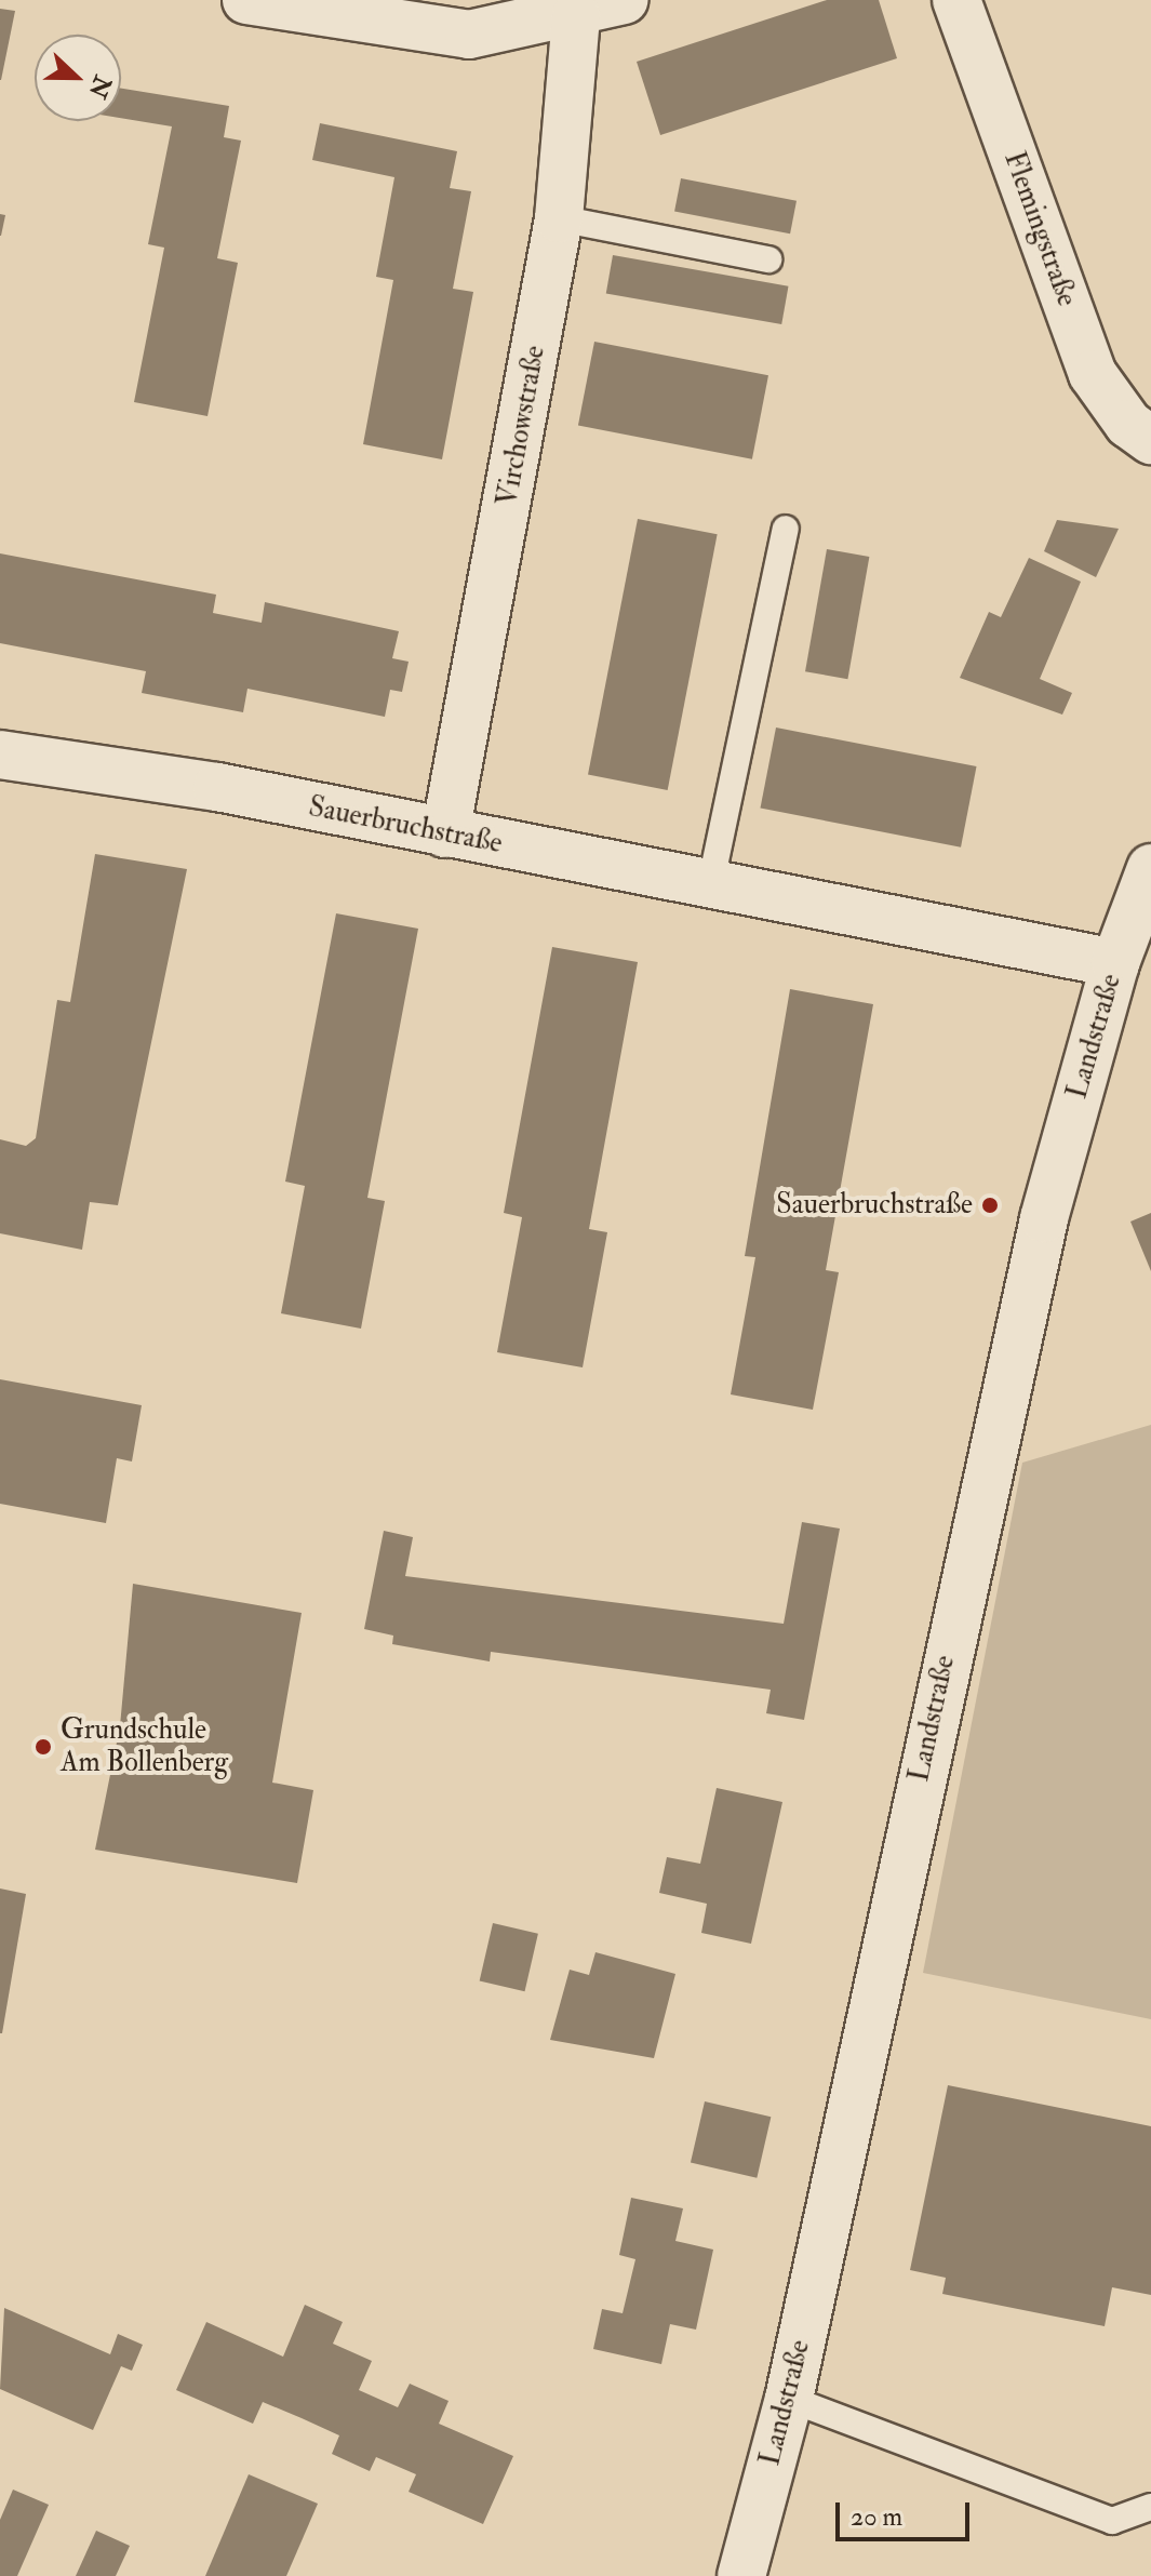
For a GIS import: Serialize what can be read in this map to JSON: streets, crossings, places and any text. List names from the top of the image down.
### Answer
{
  "streets": {
    "street": [
      "Flemingstraße",
      "Virchowstraße",
      "Sauerbruchstraße",
      "Landstraße"
    ]
  },
  "crossings": [
    ["Virchowstraße", "Sauerbruchstraße"],
    ["Sauerbruchstraße", "Landstraße"]
  ],
  "places": ["Sauerbruchstraße", "Grundschule Am Bollenberg"],
  "scale_bar": "20 m",
  "north": "right"
}
